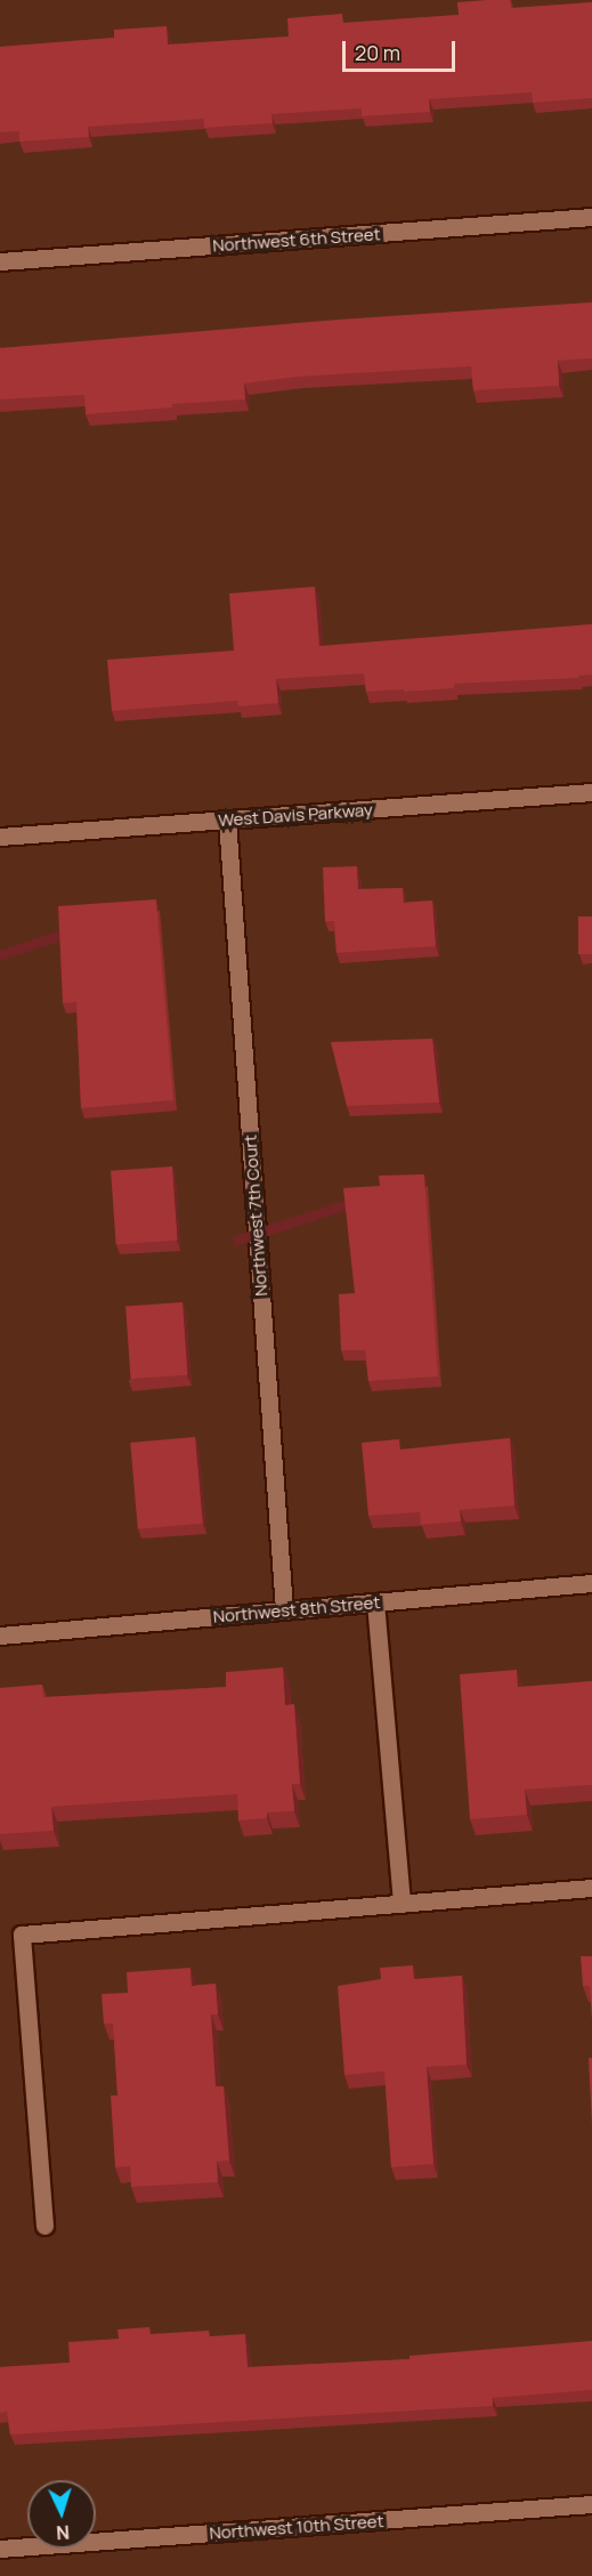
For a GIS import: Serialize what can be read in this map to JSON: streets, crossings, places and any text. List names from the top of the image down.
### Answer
{
  "streets": {
    "street": [
      "Northwest 6th Street",
      "West Davis Parkway",
      "Northwest 7th Court",
      "Northwest 8th Street",
      "Northwest 10th Street"
    ]
  },
  "crossings": [
    ["West Davis Parkway", "Northwest 7th Court"],
    ["Northwest 7th Court", "Northwest 8th Street"]
  ],
  "scale_bar": "20 m",
  "north": "bottom"
}
